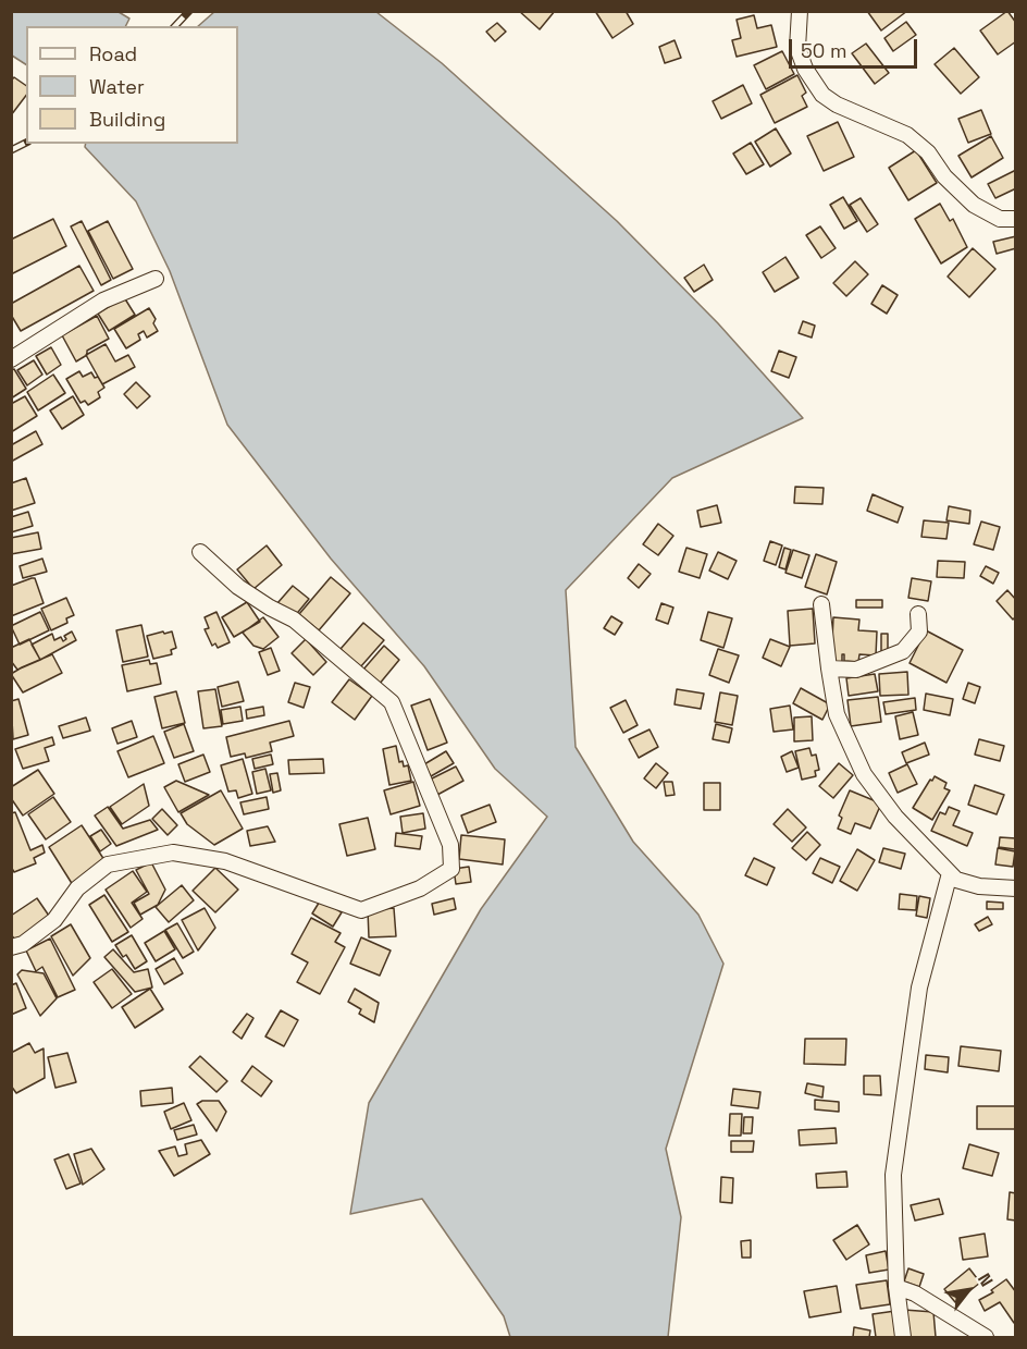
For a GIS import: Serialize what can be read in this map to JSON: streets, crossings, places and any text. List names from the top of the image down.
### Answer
{
  "legend": ["Road", "Water", "Building"],
  "scale_bar": "50 m",
  "north": "top right"
}
